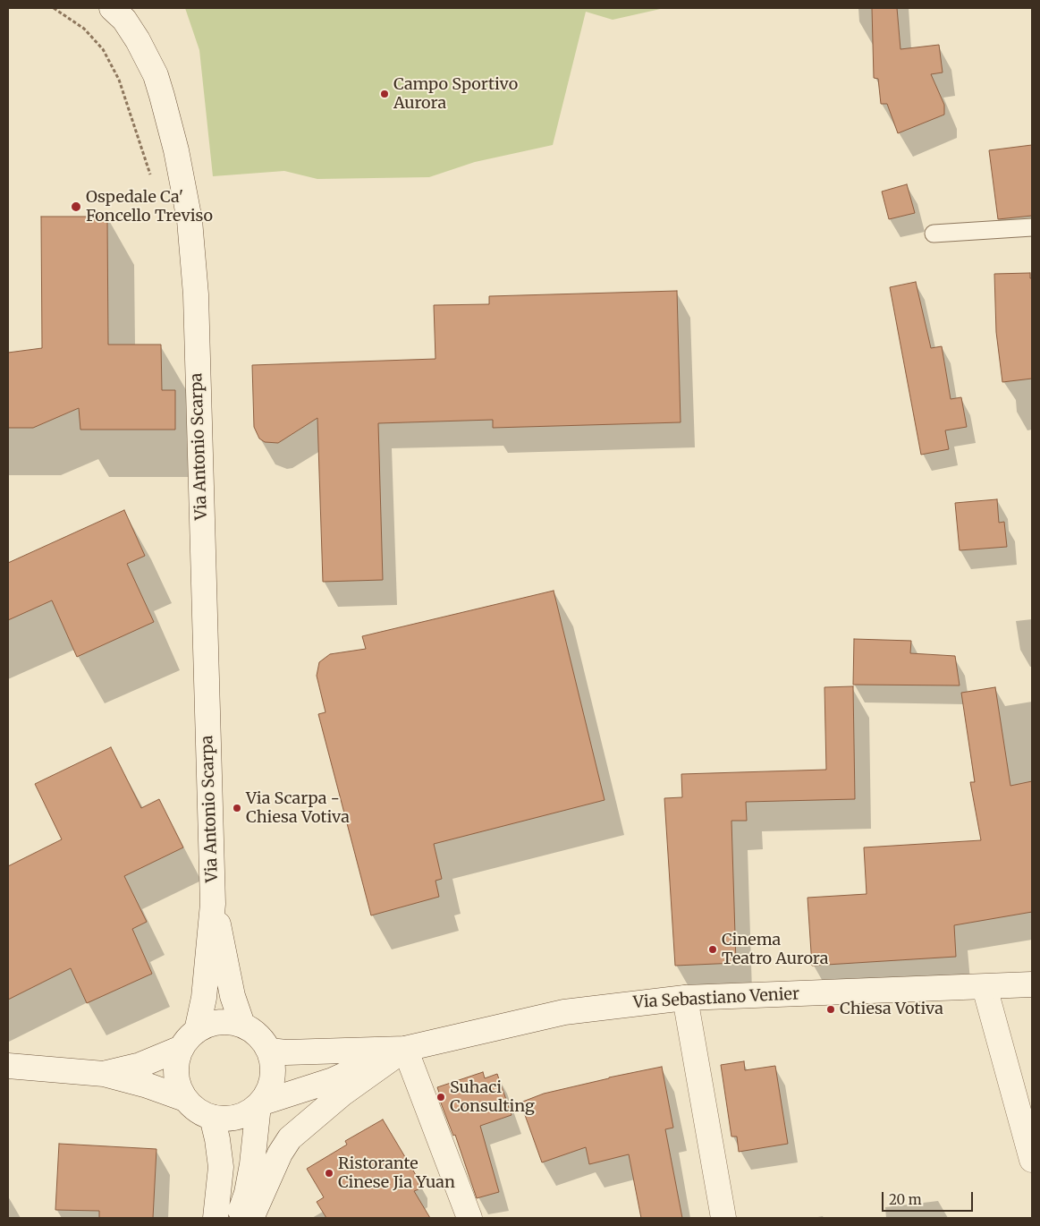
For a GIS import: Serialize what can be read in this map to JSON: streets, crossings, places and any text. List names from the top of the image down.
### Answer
{
  "streets": {
    "street": ["Via Antonio Scarpa", "Via Sebastiano Venier"]
  },
  "crossings": [
    ["Via Antonio Scarpa", "Via Sebastiano Venier"]
  ],
  "places": [
    "Campo Sportivo Aurora",
    "Ospedale Ca' Foncello Treviso",
    "Via Scarpa - Chiesa Votiva",
    "Cinema Teatro Aurora",
    "Chiesa Votiva",
    "Suhaci Consulting",
    "Ristorante Cinese Jia Yuan"
  ],
  "scale_bar": "20 m"
}
